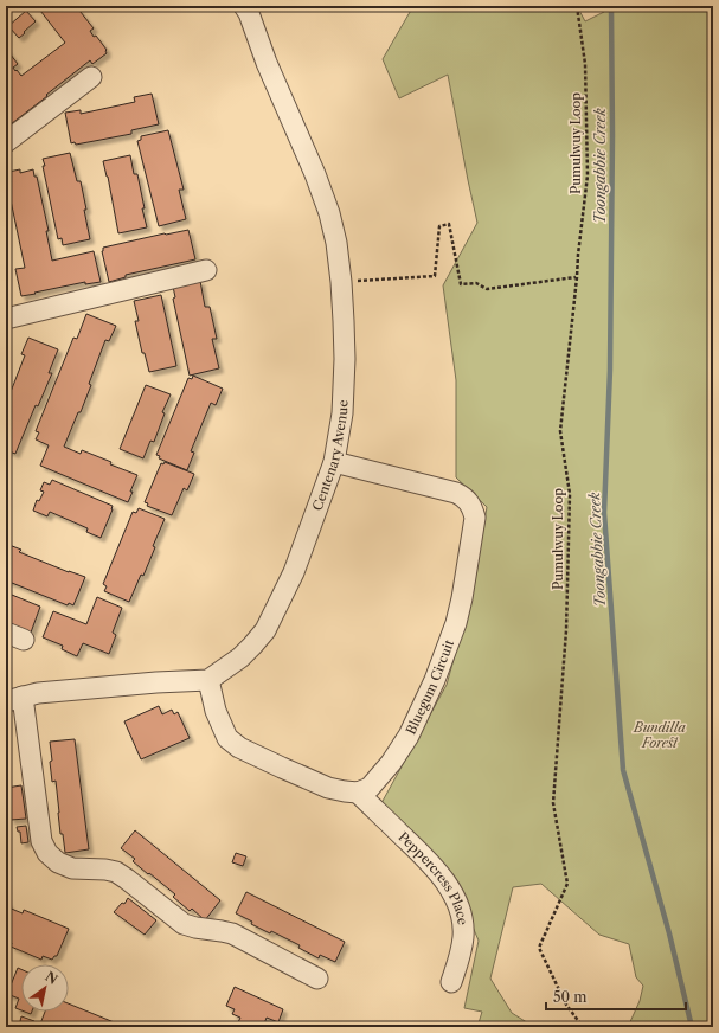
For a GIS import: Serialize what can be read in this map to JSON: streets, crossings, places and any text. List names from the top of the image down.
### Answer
{
  "streets": {
    "street": ["Centenary Avenue", "Bluegum Circuit", "Peppercress Place"],
    "path": ["Pumulwuy Loop"]
  },
  "crossings": [
    ["Centenary Avenue", "Bluegum Circuit"],
    ["Bluegum Circuit", "Peppercress Place"]
  ],
  "water": ["Toongabbie Creek"],
  "parks": ["Bundilla Forest"],
  "scale_bar": "50 m",
  "north": "top right"
}
